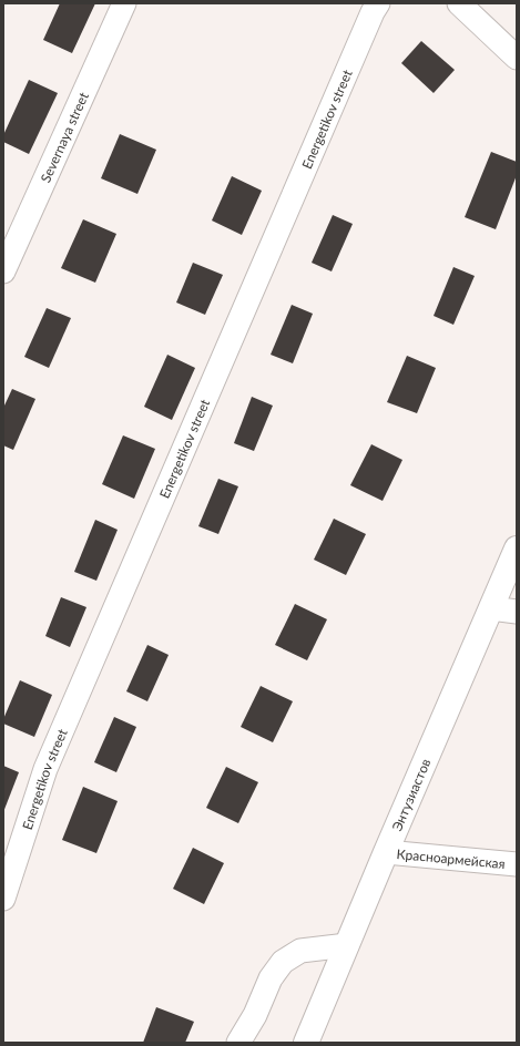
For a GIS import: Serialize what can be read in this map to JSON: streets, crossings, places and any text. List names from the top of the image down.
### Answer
{
  "streets": {
    "main road": ["Энтузиастов"],
    "street": ["Energetikov street", "Severnaya street", "Красноармейская"]
  },
  "crossings": [
    ["Энтузиастов", "Красноармейская"]
  ]
}
